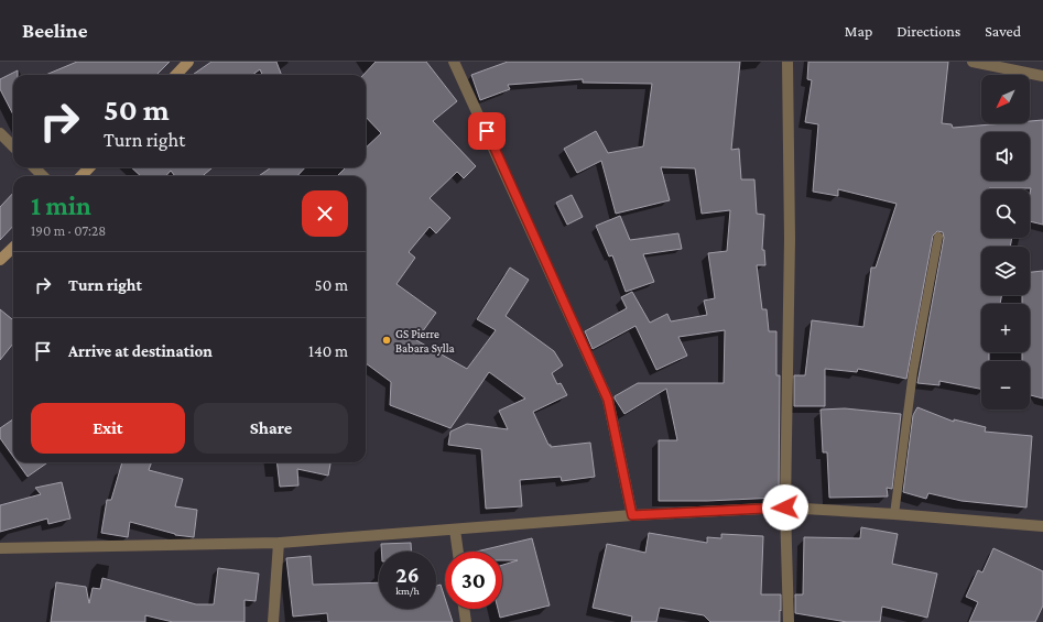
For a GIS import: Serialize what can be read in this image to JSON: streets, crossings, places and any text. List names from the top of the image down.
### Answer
{
  "places": ["GS Pierre Babara Sylla"],
  "north": "bottom left",
  "page": {
    "header": "Beeline",
    "nav": ["Map", "Directions", "Saved"],
    "map_buttons": ["+", "−"],
    "turn": ["50 m", "Turn right"],
    "heading": ["1 min", "190 m · 07:28"],
    "list": [
      {
        "name": "Turn right",
        "value": "50 m"
      },
      {
        "name": "Arrive at destination",
        "value": "140 m"
      }
    ],
    "buttons": ["Exit", "Share"],
    "speed": "26 km/h",
    "limit": "30"
  }
}
